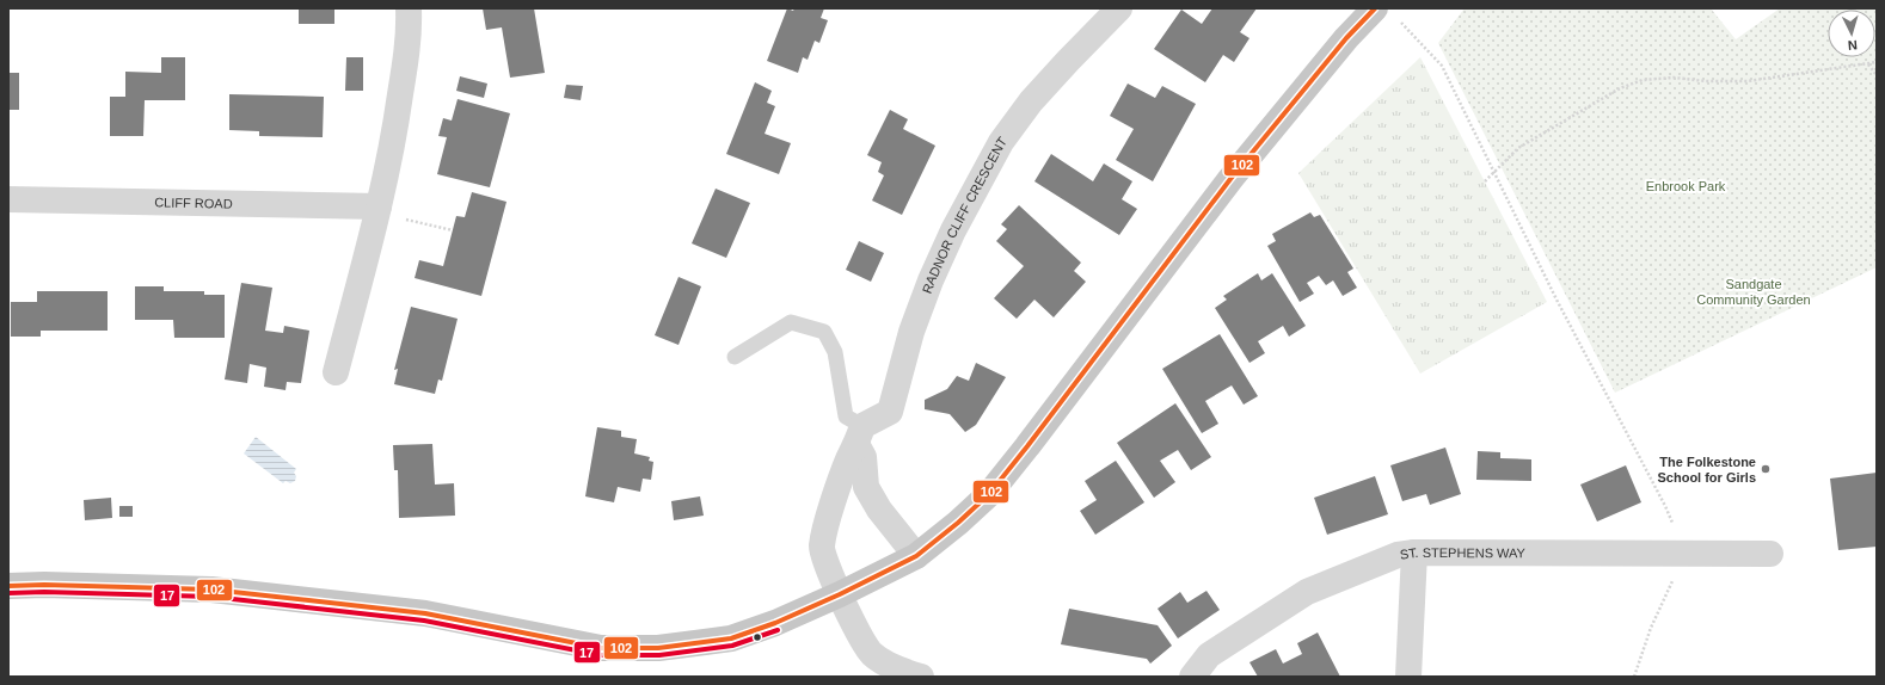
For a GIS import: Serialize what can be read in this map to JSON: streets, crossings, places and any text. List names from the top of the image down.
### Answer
{
  "streets": {
    "street": ["CLIFF ROAD", "RADNOR CLIFF CRESCENT", "ST. STEPHENS WAY"]
  },
  "parks": ["Enbrook Park", "Sandgate Community Garden"],
  "places": ["The Folkestone School for Girls"],
  "lines": ["transit line 102", "transit line 17"],
  "north": "bottom"
}
